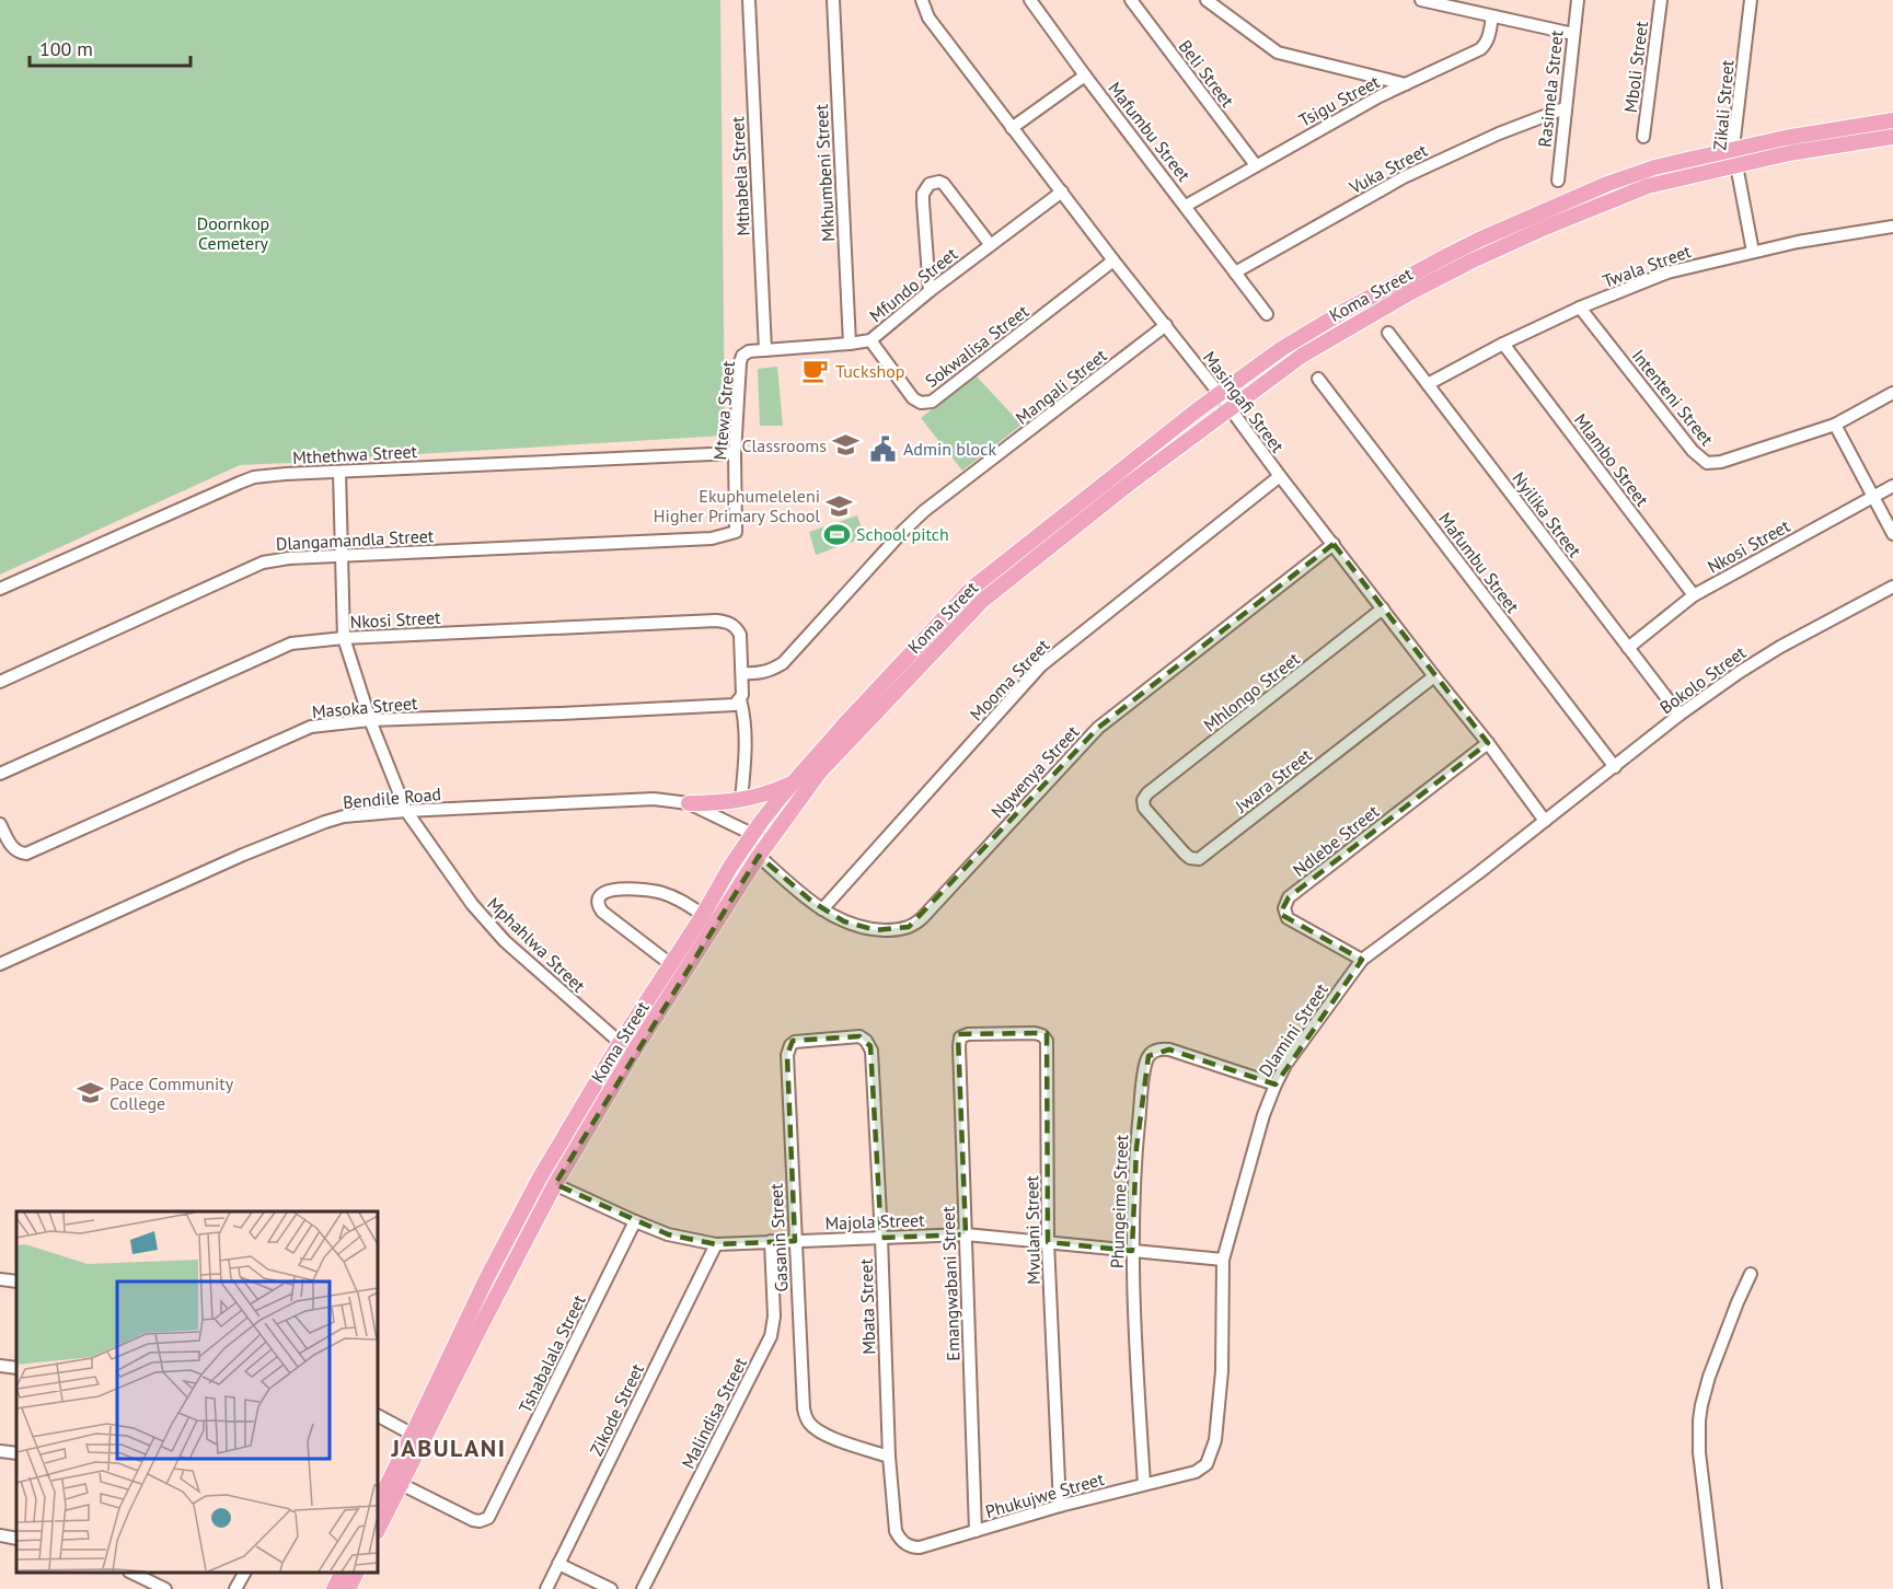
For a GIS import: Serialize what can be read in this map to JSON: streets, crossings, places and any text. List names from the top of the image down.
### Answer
{
  "streets": {
    "main road": ["Koma Street"],
    "street": [
      "Mboli Street",
      "Beli Street",
      "Rasimela Street",
      "Tsigu Street",
      "Zikali Street",
      "Mafumbu Street",
      "Vuka Street",
      "Mkhumbeni Street",
      "Mthabela Street",
      "Twala Street",
      "Mfundo Street",
      "Sokwalisa Street",
      "Mangali Street",
      "Intenteni Street",
      "Masingafi Street",
      "Mtewa Street",
      "Mthethwa Street",
      "Mlambo Street",
      "Nyilika Street",
      "Dlangamandla Street",
      "Nkosi Street",
      "Mooma Street",
      "Bokolo Street",
      "Mhlongo Street",
      "Masoka Street",
      "Ngwenya Street",
      "Jwara Street",
      "Bendile Road",
      "Ndlebe Street",
      "Mphahlwa Street",
      "Dlamini Street",
      "Phungeime Street",
      "Majola Street",
      "Mvulani Street",
      "Gasanin Street",
      "Emangwabani Street",
      "Mbata Street",
      "Tshabalala Street",
      "Zikode Street",
      "Malindisa Street",
      "Phukujwe Street"
    ]
  },
  "crossings": [
    ["Beli Street", "Tsigu Street"],
    ["Rasimela Street", "Vuka Street"],
    ["Tsigu Street", "Mafumbu Street"],
    ["Zikali Street", "Twala Street"],
    ["Zikali Street", "Koma Street"],
    ["Mafumbu Street", "Vuka Street"],
    ["Mafumbu Street", "Bokolo Street"],
    ["Mkhumbeni Street", "Mfundo Street"],
    ["Mthabela Street", "Mfundo Street"],
    ["Mthabela Street", "Mtewa Street"],
    ["Twala Street", "Intenteni Street"],
    ["Twala Street", "Mlambo Street"],
    ["Twala Street", "Nyilika Street"],
    ["Mfundo Street", "Sokwalisa Street"],
    ["Mfundo Street", "Masingafi Street"],
    ["Mfundo Street", "Mtewa Street"],
    ["Koma Street", "Masingafi Street"],
    ["Koma Street", "Ngwenya Street"],
    ["Koma Street", "Bendile Road"],
    ["Koma Street", "Mphahlwa Street"],
    ["Koma Street", "Majola Street"],
    ["Koma Street", "Tshabalala Street"],
    ["Sokwalisa Street", "Masingafi Street"],
    ["Mangali Street", "Masingafi Street"],
    ["Mangali Street", "Nkosi Street"],
    ["Masingafi Street", "Mooma Street"],
    ["Masingafi Street", "Bokolo Street"],
    ["Masingafi Street", "Mhlongo Street"],
    ["Masingafi Street", "Ngwenya Street"],
    ["Masingafi Street", "Jwara Street"],
    ["Masingafi Street", "Ndlebe Street"],
    ["Masingafi Street", "Dlamini Street"],
    ["Mtewa Street", "Mthethwa Street"],
    ["Mtewa Street", "Dlangamandla Street"],
    ["Mthethwa Street", "Mphahlwa Street"],
    ["Mlambo Street", "Nkosi Street"],
    ["Nyilika Street", "Nkosi Street"],
    ["Nyilika Street", "Bokolo Street"],
    ["Dlangamandla Street", "Mphahlwa Street"],
    ["Nkosi Street", "Masoka Street"],
    ["Nkosi Street", "Mphahlwa Street"],
    ["Mooma Street", "Ngwenya Street"],
    ["Bokolo Street", "Dlamini Street"],
    ["Mhlongo Street", "Jwara Street"],
    ["Masoka Street", "Mphahlwa Street"],
    ["Ngwenya Street", "Bendile Road"],
    ["Bendile Road", "Mphahlwa Street"],
    ["Ndlebe Street", "Dlamini Street"],
    ["Dlamini Street", "Phungeime Street"],
    ["Dlamini Street", "Majola Street"],
    ["Dlamini Street", "Phukujwe Street"],
    ["Phungeime Street", "Majola Street"],
    ["Phungeime Street", "Phukujwe Street"],
    ["Majola Street", "Mvulani Street"],
    ["Majola Street", "Gasanin Street"],
    ["Majola Street", "Emangwabani Street"],
    ["Majola Street", "Mbata Street"],
    ["Majola Street", "Tshabalala Street"],
    ["Majola Street", "Zikode Street"],
    ["Majola Street", "Malindisa Street"],
    ["Mvulani Street", "Emangwabani Street"],
    ["Mvulani Street", "Phukujwe Street"],
    ["Gasanin Street", "Mbata Street"],
    ["Emangwabani Street", "Phukujwe Street"],
    ["Mbata Street", "Phukujwe Street"]
  ],
  "districts": ["JABULANI"],
  "parks": ["Doornkop Cemetery"],
  "places": {
    "cafe": ["Tuckshop"],
    "school or university": ["Classrooms", "Ekuphumeleleni Higher Primary School", "Pace Community College"],
    "public building": ["Admin block"],
    "sports": ["School pitch"]
  },
  "scale_bar": "100 m"
}
